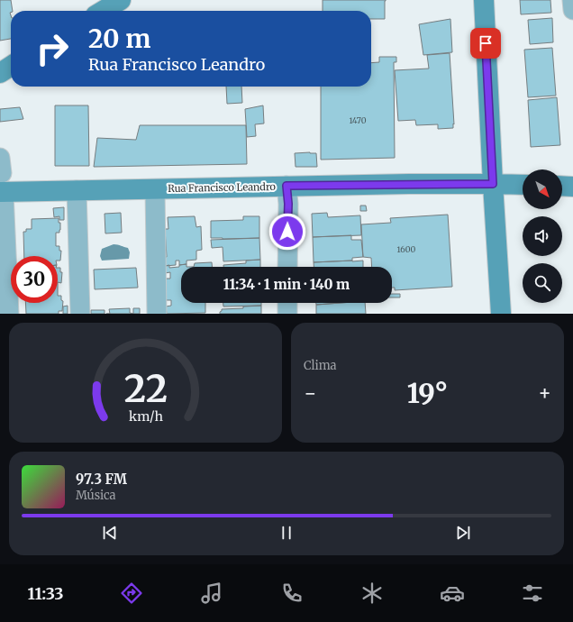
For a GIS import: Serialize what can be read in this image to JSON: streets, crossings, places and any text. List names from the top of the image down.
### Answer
{
  "streets": {
    "main road": ["Rua Francisco Leandro"]
  },
  "house_numbers": ["1470", "1600"],
  "north": "bottom right",
  "page": {
    "turn": ["20 m", "Rua Francisco Leandro"],
    "limit": "30",
    "trip": "11:34 · 1 min · 140 m",
    "tile": "Clima",
    "heat": ["−", "19°", "+"],
    "song": ["97.3 FM", "Música"],
    "tabs": "11:33",
    "gauge": ["22", "km/h"]
  }
}
